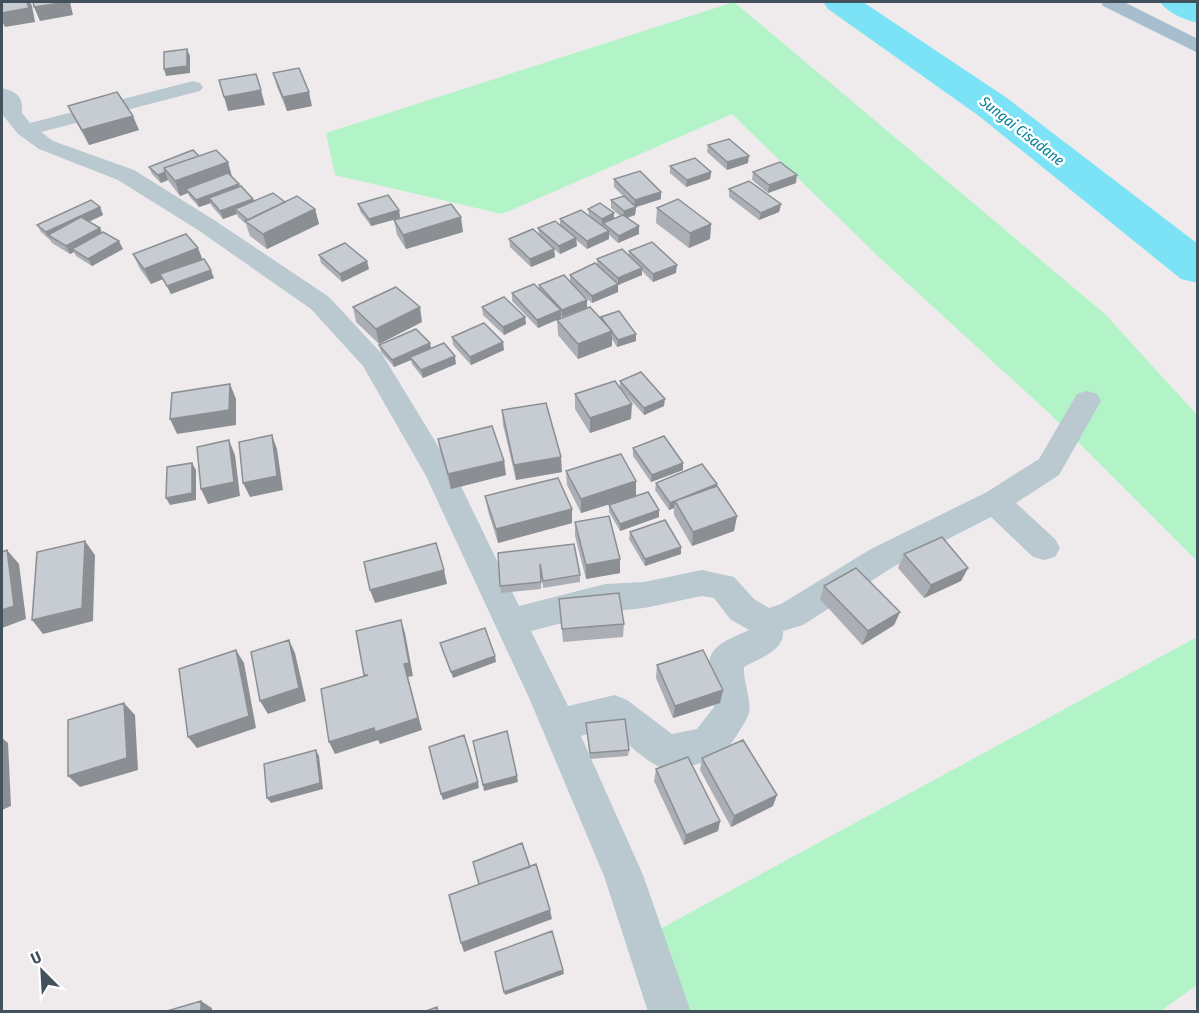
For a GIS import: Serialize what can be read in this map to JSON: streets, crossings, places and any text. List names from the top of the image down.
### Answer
{
  "water": ["Sungai Cisadane"],
  "north": "top left"
}
